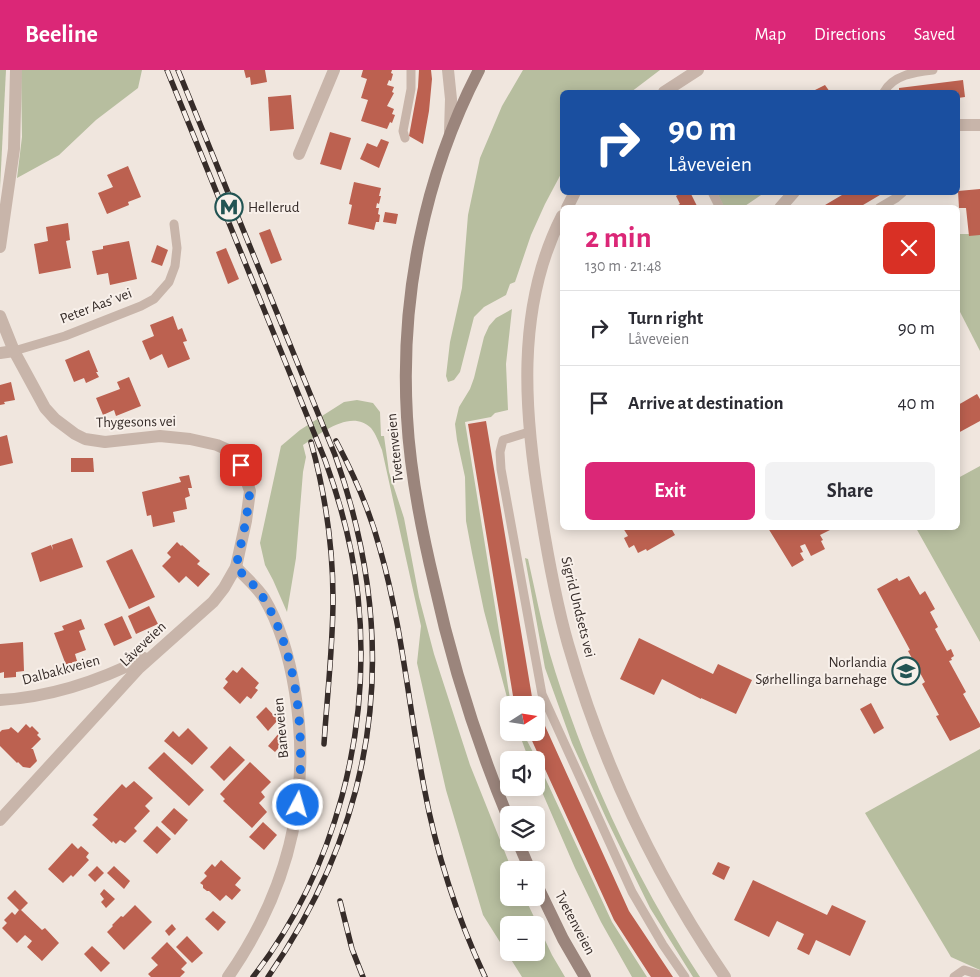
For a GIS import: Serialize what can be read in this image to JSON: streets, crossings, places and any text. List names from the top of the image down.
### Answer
{
  "streets": {
    "main road": ["Tvetenveien"],
    "street": [
      "Peter Aas’ vei",
      "Thygesons vei",
      "Sigrid Undsets vei",
      "Låveveien",
      "Dalbakkveien",
      "Baneveien"
    ]
  },
  "crossings": [
    ["Peter Aas’ vei", "Thygesons vei"],
    ["Thygesons vei", "Låveveien"],
    ["Låveveien", "Dalbakkveien"],
    ["Låveveien", "Baneveien"]
  ],
  "places": {
    "metro station": ["Hellerud"],
    "school or university": ["Norlandia Sørhellinga barnehage"]
  },
  "north": "right",
  "page": {
    "header": "Beeline",
    "nav": ["Map", "Directions", "Saved"],
    "turn": ["90 m", "Låveveien"],
    "heading": ["2 min", "130 m · 21:48"],
    "list": [
      {
        "name": "Turn right",
        "note": "Låveveien",
        "value": "90 m"
      },
      {
        "name": "Arrive at destination",
        "value": "40 m"
      }
    ],
    "buttons": ["Exit", "Share"],
    "map_buttons": ["+", "−"]
  }
}
